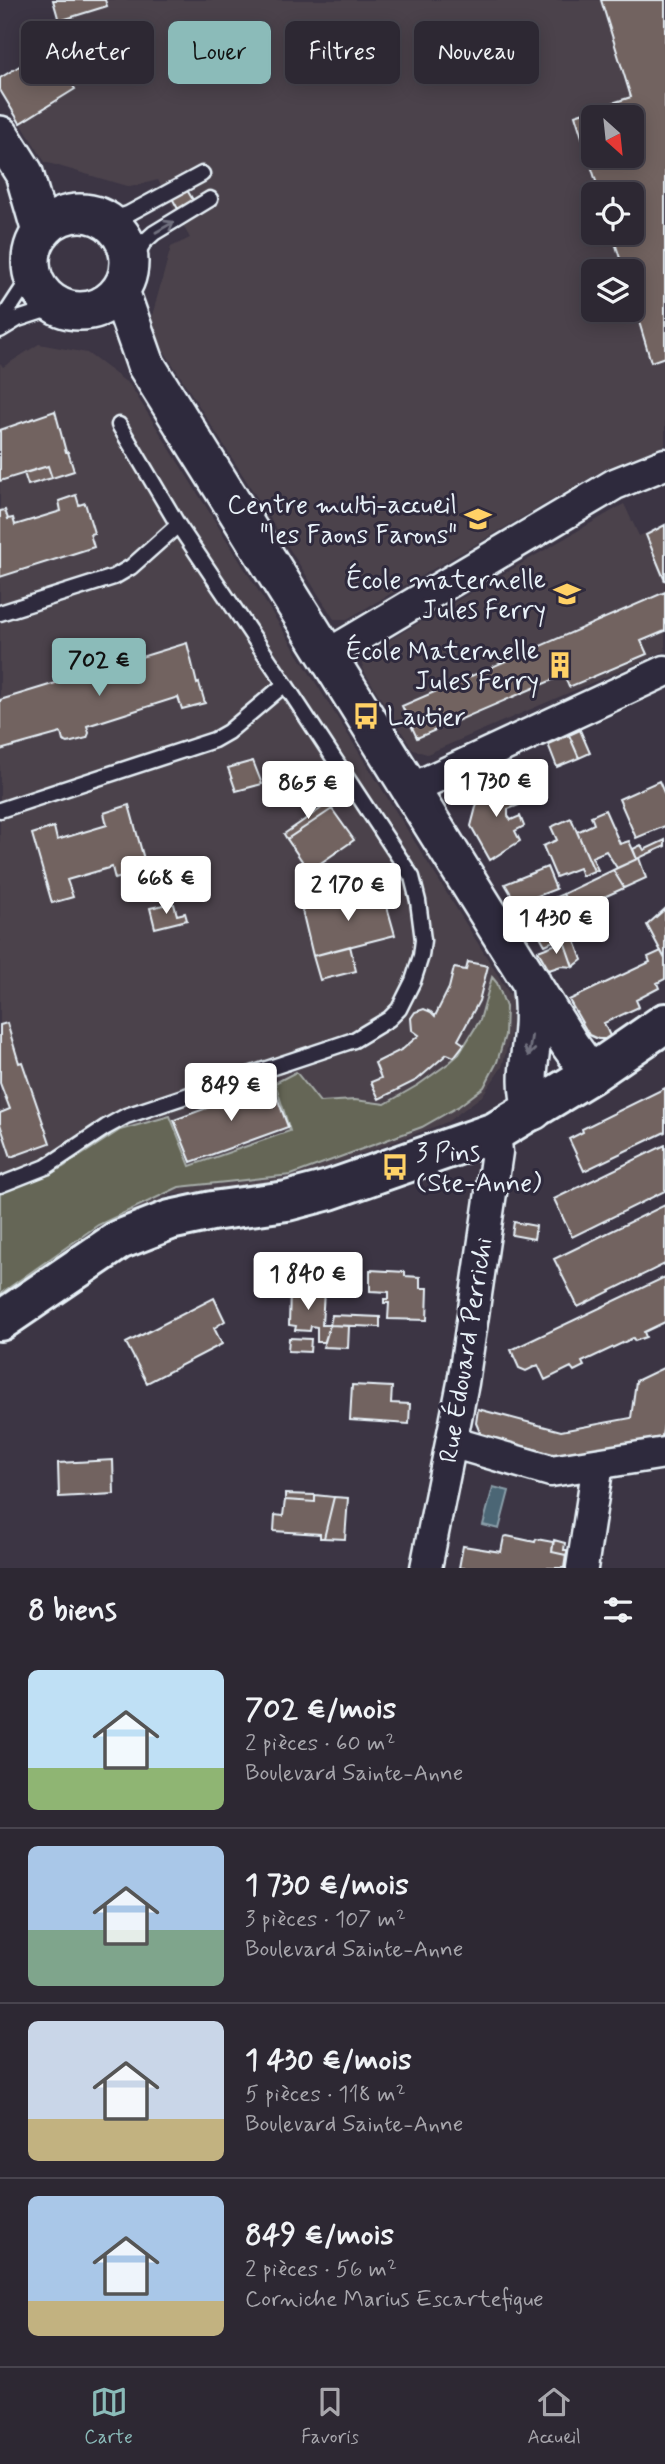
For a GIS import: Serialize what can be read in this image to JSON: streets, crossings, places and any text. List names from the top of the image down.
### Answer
{
  "streets": {
    "street": ["Rue Édouard Perrichi"]
  },
  "places": {
    "school or university": ["Centre multi-accueil \"les Faons Farons\"", "École maternelle Jules Ferry"],
    "building": ["École Maternelle Jules Ferry"],
    "bus stop": ["Lautier", "3 Pins (Ste-Anne)"]
  },
  "north": "bottom right",
  "page": {
    "chip": [
      "Acheter",
      "Louer",
      "Filtres",
      "Nouveau"
    ],
    "price": [
      "702 €",
      "1 730 €",
      "865 €",
      "668 €",
      "2 170 €",
      "1 430 €",
      "849 €",
      "1 840 €"
    ],
    "heading": "8 biens",
    "list": [
      {
        "name": "702 €/mois",
        "note": "2 pièces · 60 m² · Boulevard Sainte-Anne"
      },
      {
        "name": "1 730 €/mois",
        "note": "3 pièces · 107 m² · Boulevard Sainte-Anne"
      },
      {
        "name": "1 430 €/mois",
        "note": "5 pièces · 118 m² · Boulevard Sainte-Anne"
      },
      {
        "name": "849 €/mois",
        "note": "2 pièces · 56 m² · Corniche Marius Escartefigue"
      }
    ],
    "tabs": ["Carte", "Favoris", "Accueil"]
  }
}
